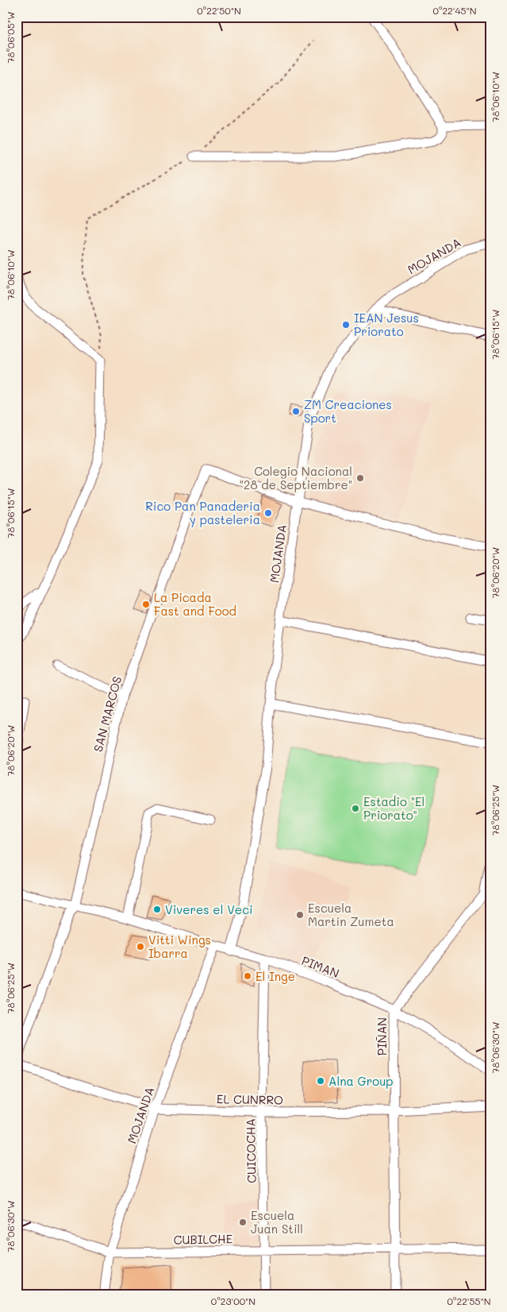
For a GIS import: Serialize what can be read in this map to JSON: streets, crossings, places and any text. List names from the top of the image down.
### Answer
{
  "streets": {
    "street": [
      "MOJANDA",
      "SAN MARCOS",
      "PIMAN",
      "PIÑAN",
      "EL CUNRRO",
      "CUICOCHA",
      "CUBILCHE"
    ]
  },
  "crossings": [
    ["MOJANDA", "SAN MARCOS"],
    ["MOJANDA", "PIMAN"],
    ["MOJANDA", "EL CUNRRO"],
    ["MOJANDA", "CUBILCHE"],
    ["SAN MARCOS", "PIMAN"],
    ["PIMAN", "PIÑAN"],
    ["PIMAN", "CUICOCHA"],
    ["PIÑAN", "EL CUNRRO"],
    ["PIÑAN", "CUBILCHE"],
    ["EL CUNRRO", "CUICOCHA"],
    ["CUICOCHA", "CUBILCHE"]
  ],
  "places": [
    "IEAN Jesus Priorato",
    "ZM Creaciones Sport",
    "Colegio Nacional \"28 de Septiembre\"",
    "Rico Pan Panaderia y pasteleria",
    "La Picada Fast and Food",
    "Estadio \"El Priorato\"",
    "Viveres el Veci",
    "Escuela Martín Zumeta",
    "Vitti Wings Ibarra",
    "El Inge",
    "Alna Group",
    "Escuela Juan Still"
  ],
  "coordinates": [
    "0°22'50\"N",
    "0°22'45\"N",
    "78°06'05\"W",
    "78°06'10\"W",
    "78°06'15\"W",
    "78°06'20\"W",
    "78°06'25\"W",
    "78°06'30\"W",
    "0°23'00\"N",
    "0°22'55\"N"
  ]
}
